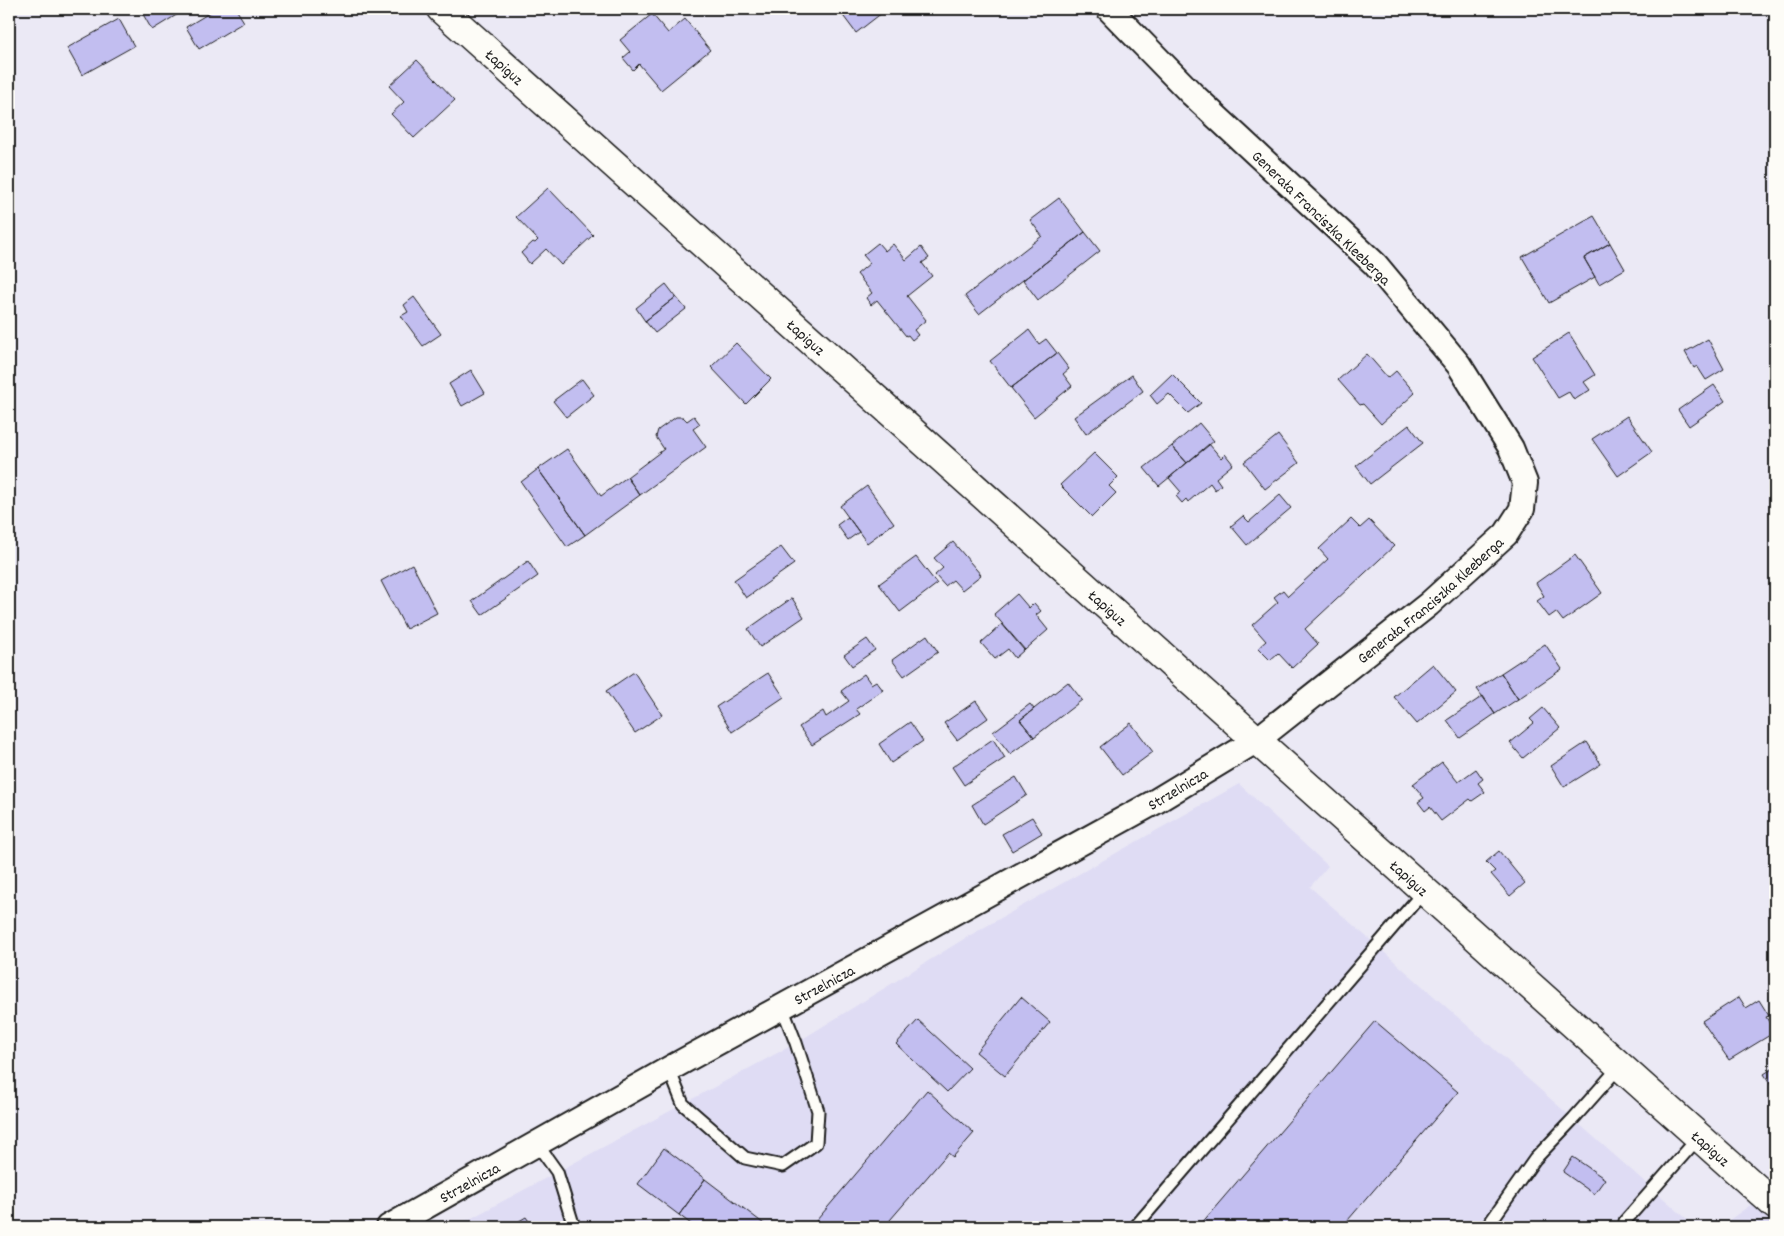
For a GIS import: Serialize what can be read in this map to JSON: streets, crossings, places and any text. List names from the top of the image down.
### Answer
{
  "streets": {
    "main road": ["Łapiguz"],
    "street": ["Generała Franciszka Kleeberga", "Strzelnicza"]
  },
  "crossings": [
    ["Łapiguz", "Generała Franciszka Kleeberga"],
    ["Łapiguz", "Strzelnicza"],
    ["Generała Franciszka Kleeberga", "Strzelnicza"]
  ]
}
